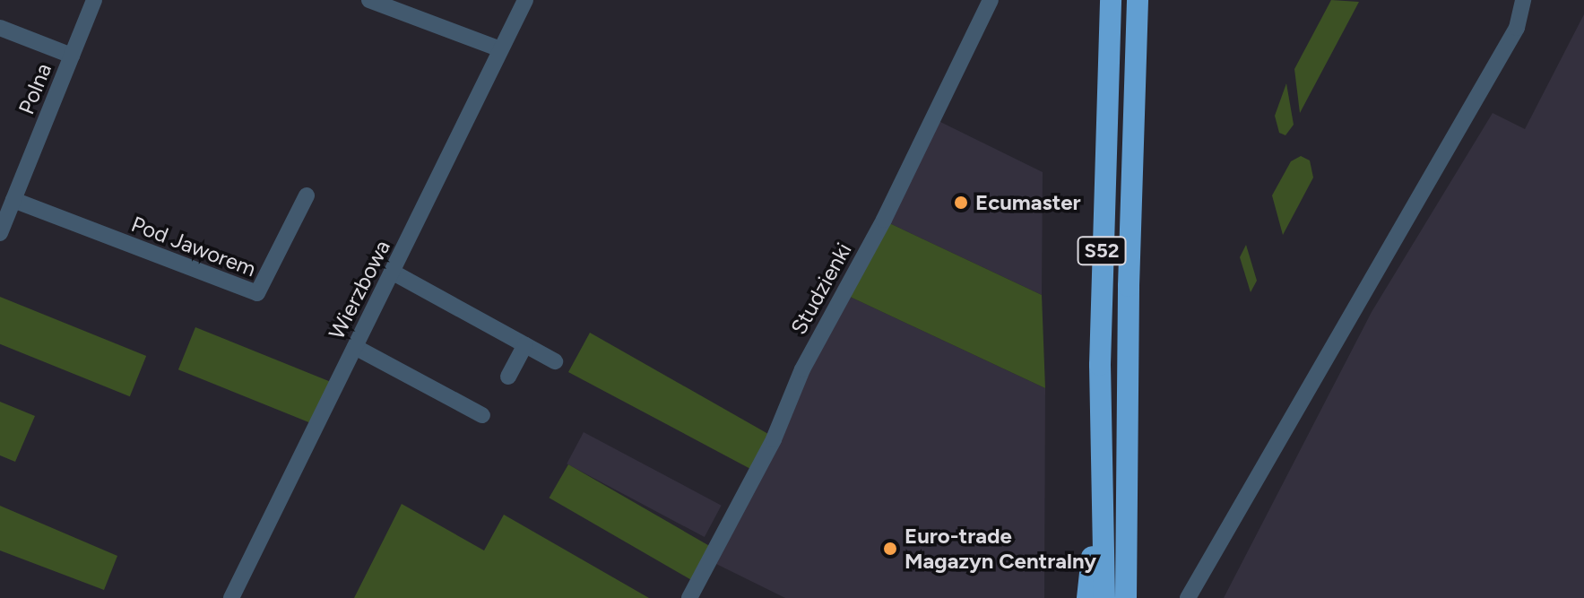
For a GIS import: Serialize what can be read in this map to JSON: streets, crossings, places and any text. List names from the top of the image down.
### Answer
{
  "streets": {
    "highway": ["S52"],
    "street": [
      "Polna",
      "Pod Jaworem",
      "Studzienki",
      "Wierzbowa"
    ]
  },
  "crossings": [
    ["Polna", "Pod Jaworem"]
  ],
  "places": ["Ecumaster", "Euro-trade Magazyn Centralny"]
}
